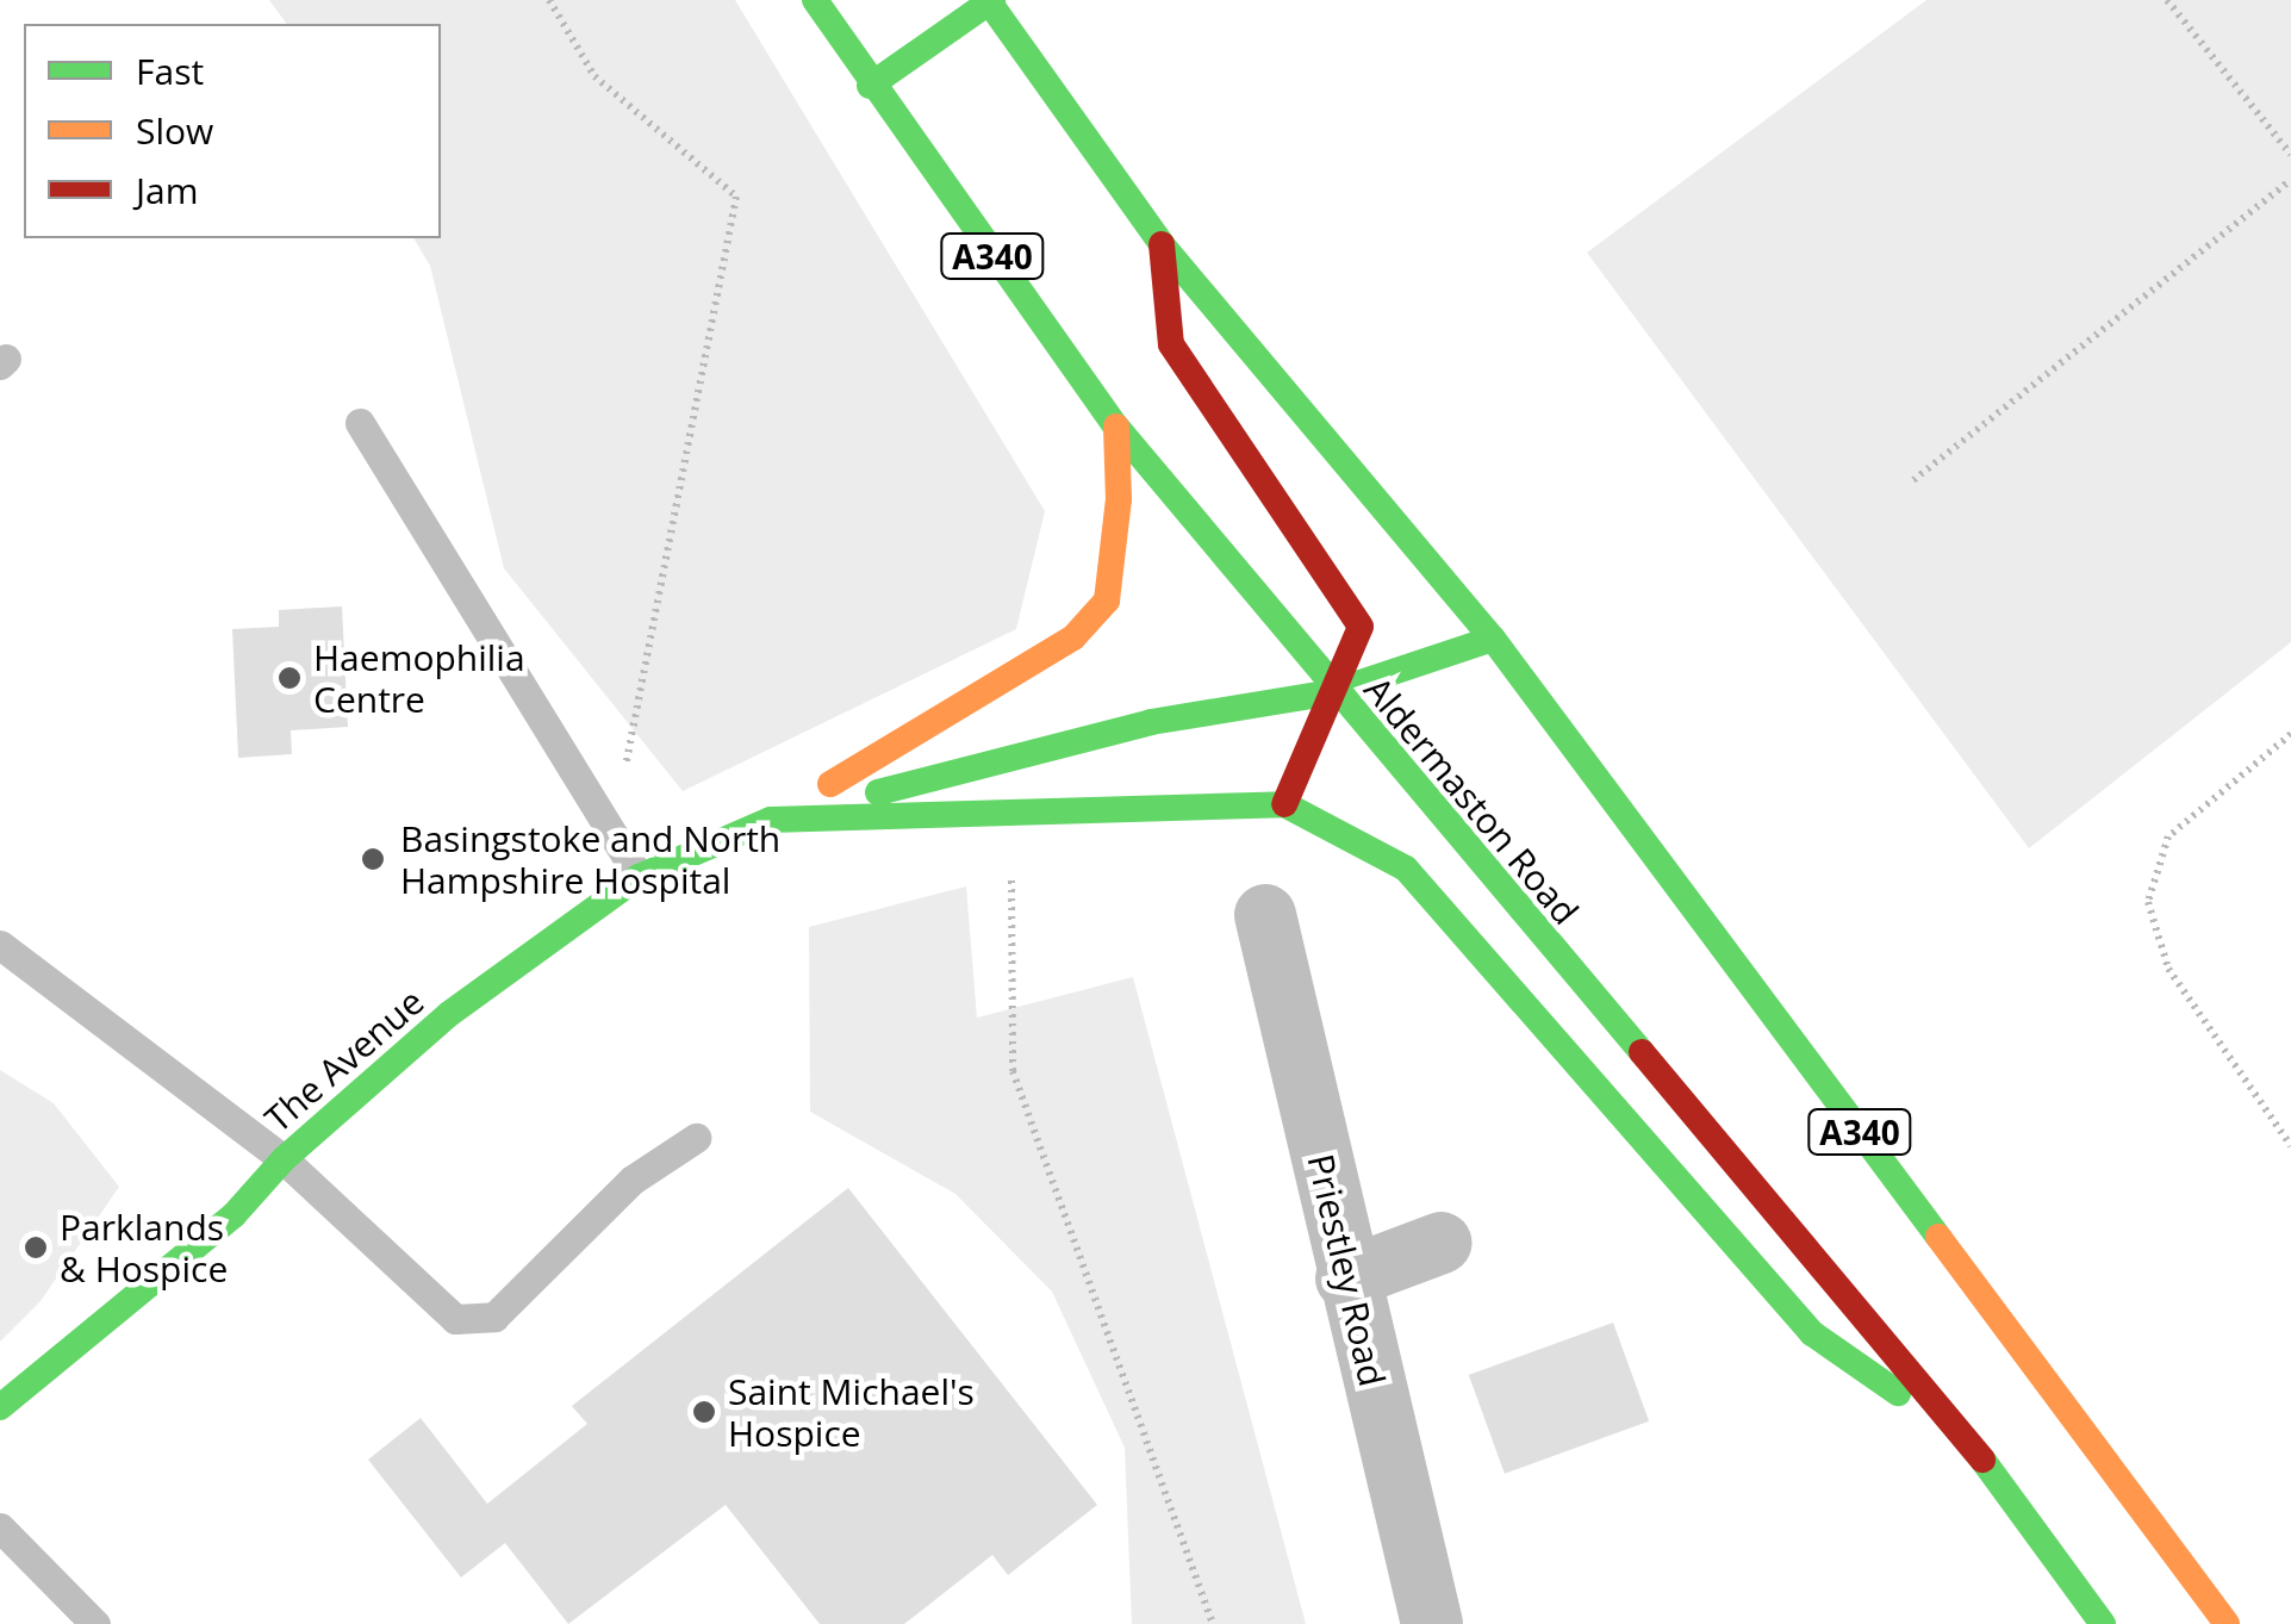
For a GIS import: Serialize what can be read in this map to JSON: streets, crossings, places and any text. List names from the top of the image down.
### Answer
{
  "streets": {
    "main road": ["A340", "Aldermaston Road", "The Avenue"],
    "street": ["Priestley Road"]
  },
  "crossings": [
    ["A340", "Aldermaston Road"]
  ],
  "places": [
    "Haemophilia Centre",
    "Basingstoke and North Hampshire Hospital",
    "Parklands & Hospice",
    "Saint Michael's Hospice"
  ],
  "legend": ["Fast", "Slow", "Jam"]
}
